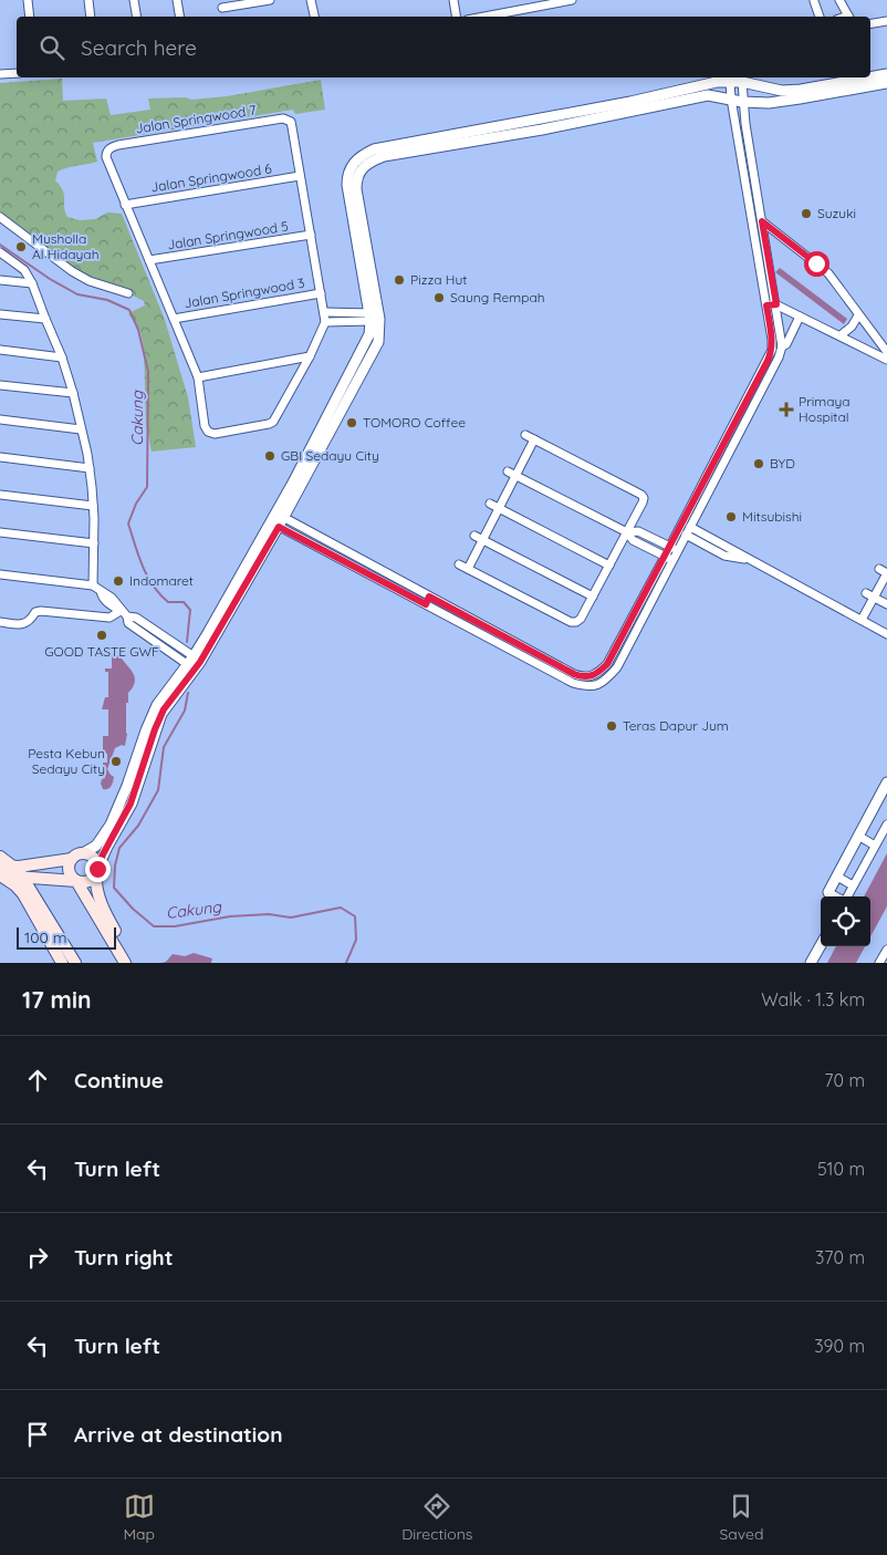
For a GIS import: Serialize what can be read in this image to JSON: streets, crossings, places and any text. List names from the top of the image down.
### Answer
{
  "streets": {
    "street": [
      "Jalan Springwood 7",
      "Jalan Springwood 6",
      "Jalan Springwood 5",
      "Jalan Springwood 3"
    ]
  },
  "crossings": [
    ["Jalan Springwood 7", "Jalan Springwood 6"]
  ],
  "water": ["Cakung"],
  "places": {
    "other": [
      "Suzuki",
      "Musholla Al Hidayah",
      "Pizza Hut",
      "Saung Rempah",
      "TOMORO Coffee",
      "GBI Sedayu City",
      "BYD",
      "Mitsubishi",
      "Indomaret",
      "GOOD TASTE GWF",
      "Teras Dapur Jum",
      "Pesta Kebun Sedayu City"
    ],
    "health": ["Primaya Hospital"]
  },
  "scale_bar": "100 m",
  "page": {
    "search": "Search here",
    "scale": "100 m",
    "heading": ["17 min", "Walk · 1.3 km"],
    "list": [
      ["Continue", "70 m"],
      ["Turn left", "510 m"],
      ["Turn right", "370 m"],
      ["Turn left", "390 m"],
      "Arrive at destination"
    ],
    "nav": ["Map", "Directions", "Saved"]
  }
}
